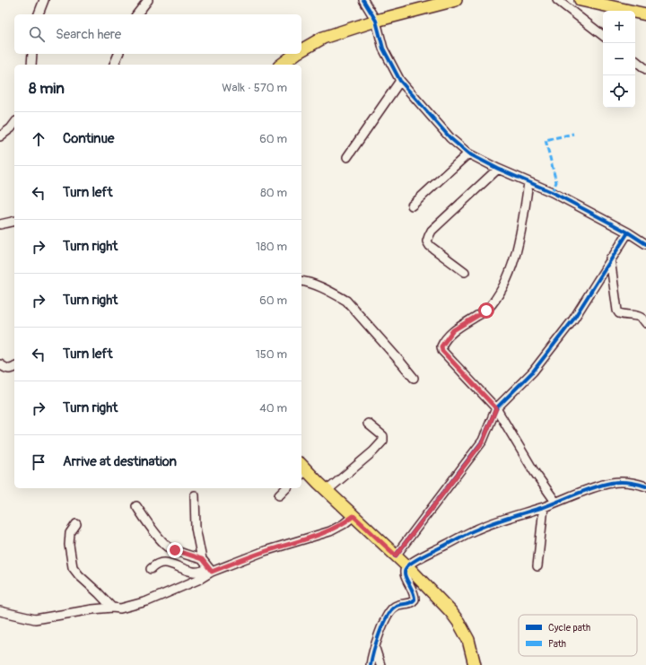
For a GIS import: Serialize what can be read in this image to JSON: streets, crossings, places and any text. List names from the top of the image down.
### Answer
{
  "legend": ["Cycle path", "Path"],
  "page": {
    "map_buttons": ["+", "−"],
    "search": "Search here",
    "heading": ["8 min", "Walk · 570 m"],
    "list": [
      ["Continue", "60 m"],
      ["Turn left", "80 m"],
      ["Turn right", "180 m"],
      ["Turn right", "60 m"],
      ["Turn left", "150 m"],
      ["Turn right", "40 m"],
      "Arrive at destination"
    ]
  }
}
